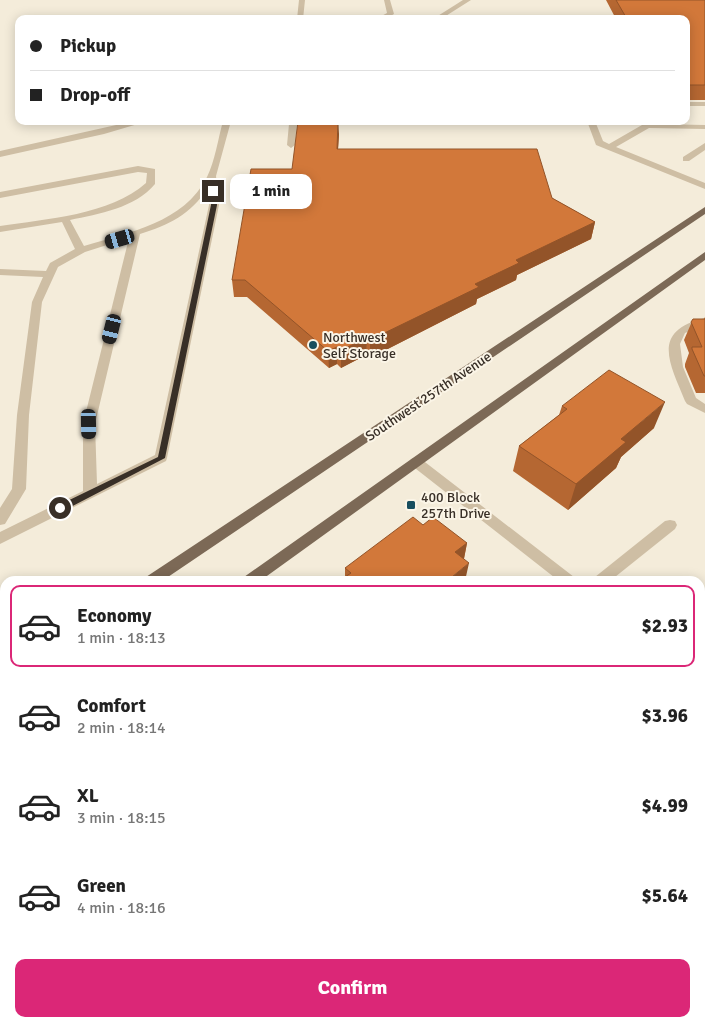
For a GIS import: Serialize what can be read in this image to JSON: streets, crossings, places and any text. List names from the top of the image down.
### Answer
{
  "streets": {
    "main road": ["Southwest 257th Avenue"]
  },
  "places": {
    "other": ["Northwest Self Storage"],
    "transit": ["400 Block 257th Drive"]
  },
  "page": {
    "banner": ["Pickup", "Drop-off"],
    "bubble": "1 min",
    "list": [
      {
        "name": "Economy",
        "note": "1 min · 18:13",
        "value": "$2.93"
      },
      {
        "name": "Comfort",
        "note": "2 min · 18:14",
        "value": "$3.96"
      },
      {
        "name": "XL",
        "note": "3 min · 18:15",
        "value": "$4.99"
      },
      {
        "name": "Green",
        "note": "4 min · 18:16",
        "value": "$5.64"
      }
    ],
    "buttons": "Confirm"
  }
}
